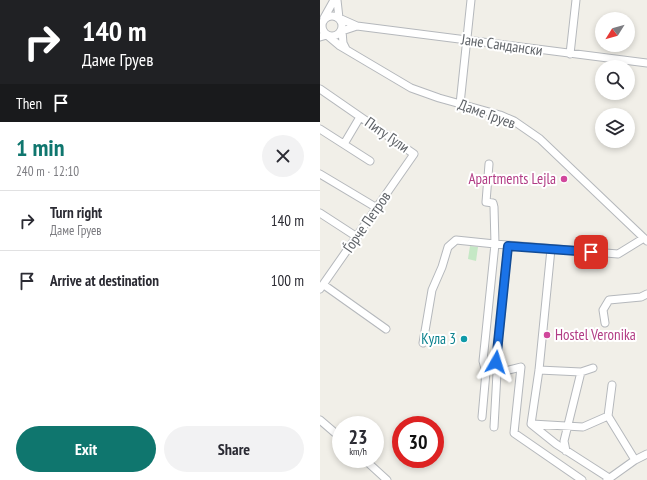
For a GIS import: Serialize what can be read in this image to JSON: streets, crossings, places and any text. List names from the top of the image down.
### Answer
{
  "streets": {
    "street": [
      "Јане Сандански",
      "Даме Груев",
      "Питу Гули",
      "Ѓорче Петров"
    ]
  },
  "crossings": [
    ["Јане Сандански", "Даме Груев"],
    ["Питу Гули", "Ѓорче Петров"]
  ],
  "places": ["Apartments Lejla", "Hostel Veronika", "Кула 3"],
  "north": "bottom left",
  "page": {
    "turn": ["140 m", "Даме Груев"],
    "then": "Then",
    "heading": ["1 min", "240 m · 12:10"],
    "list": [
      {
        "name": "Turn right",
        "note": "Даме Груев",
        "value": "140 m"
      },
      {
        "name": "Arrive at destination",
        "value": "100 m"
      }
    ],
    "speed": "23 km/h",
    "limit": "30",
    "buttons": ["Exit", "Share"]
  }
}
